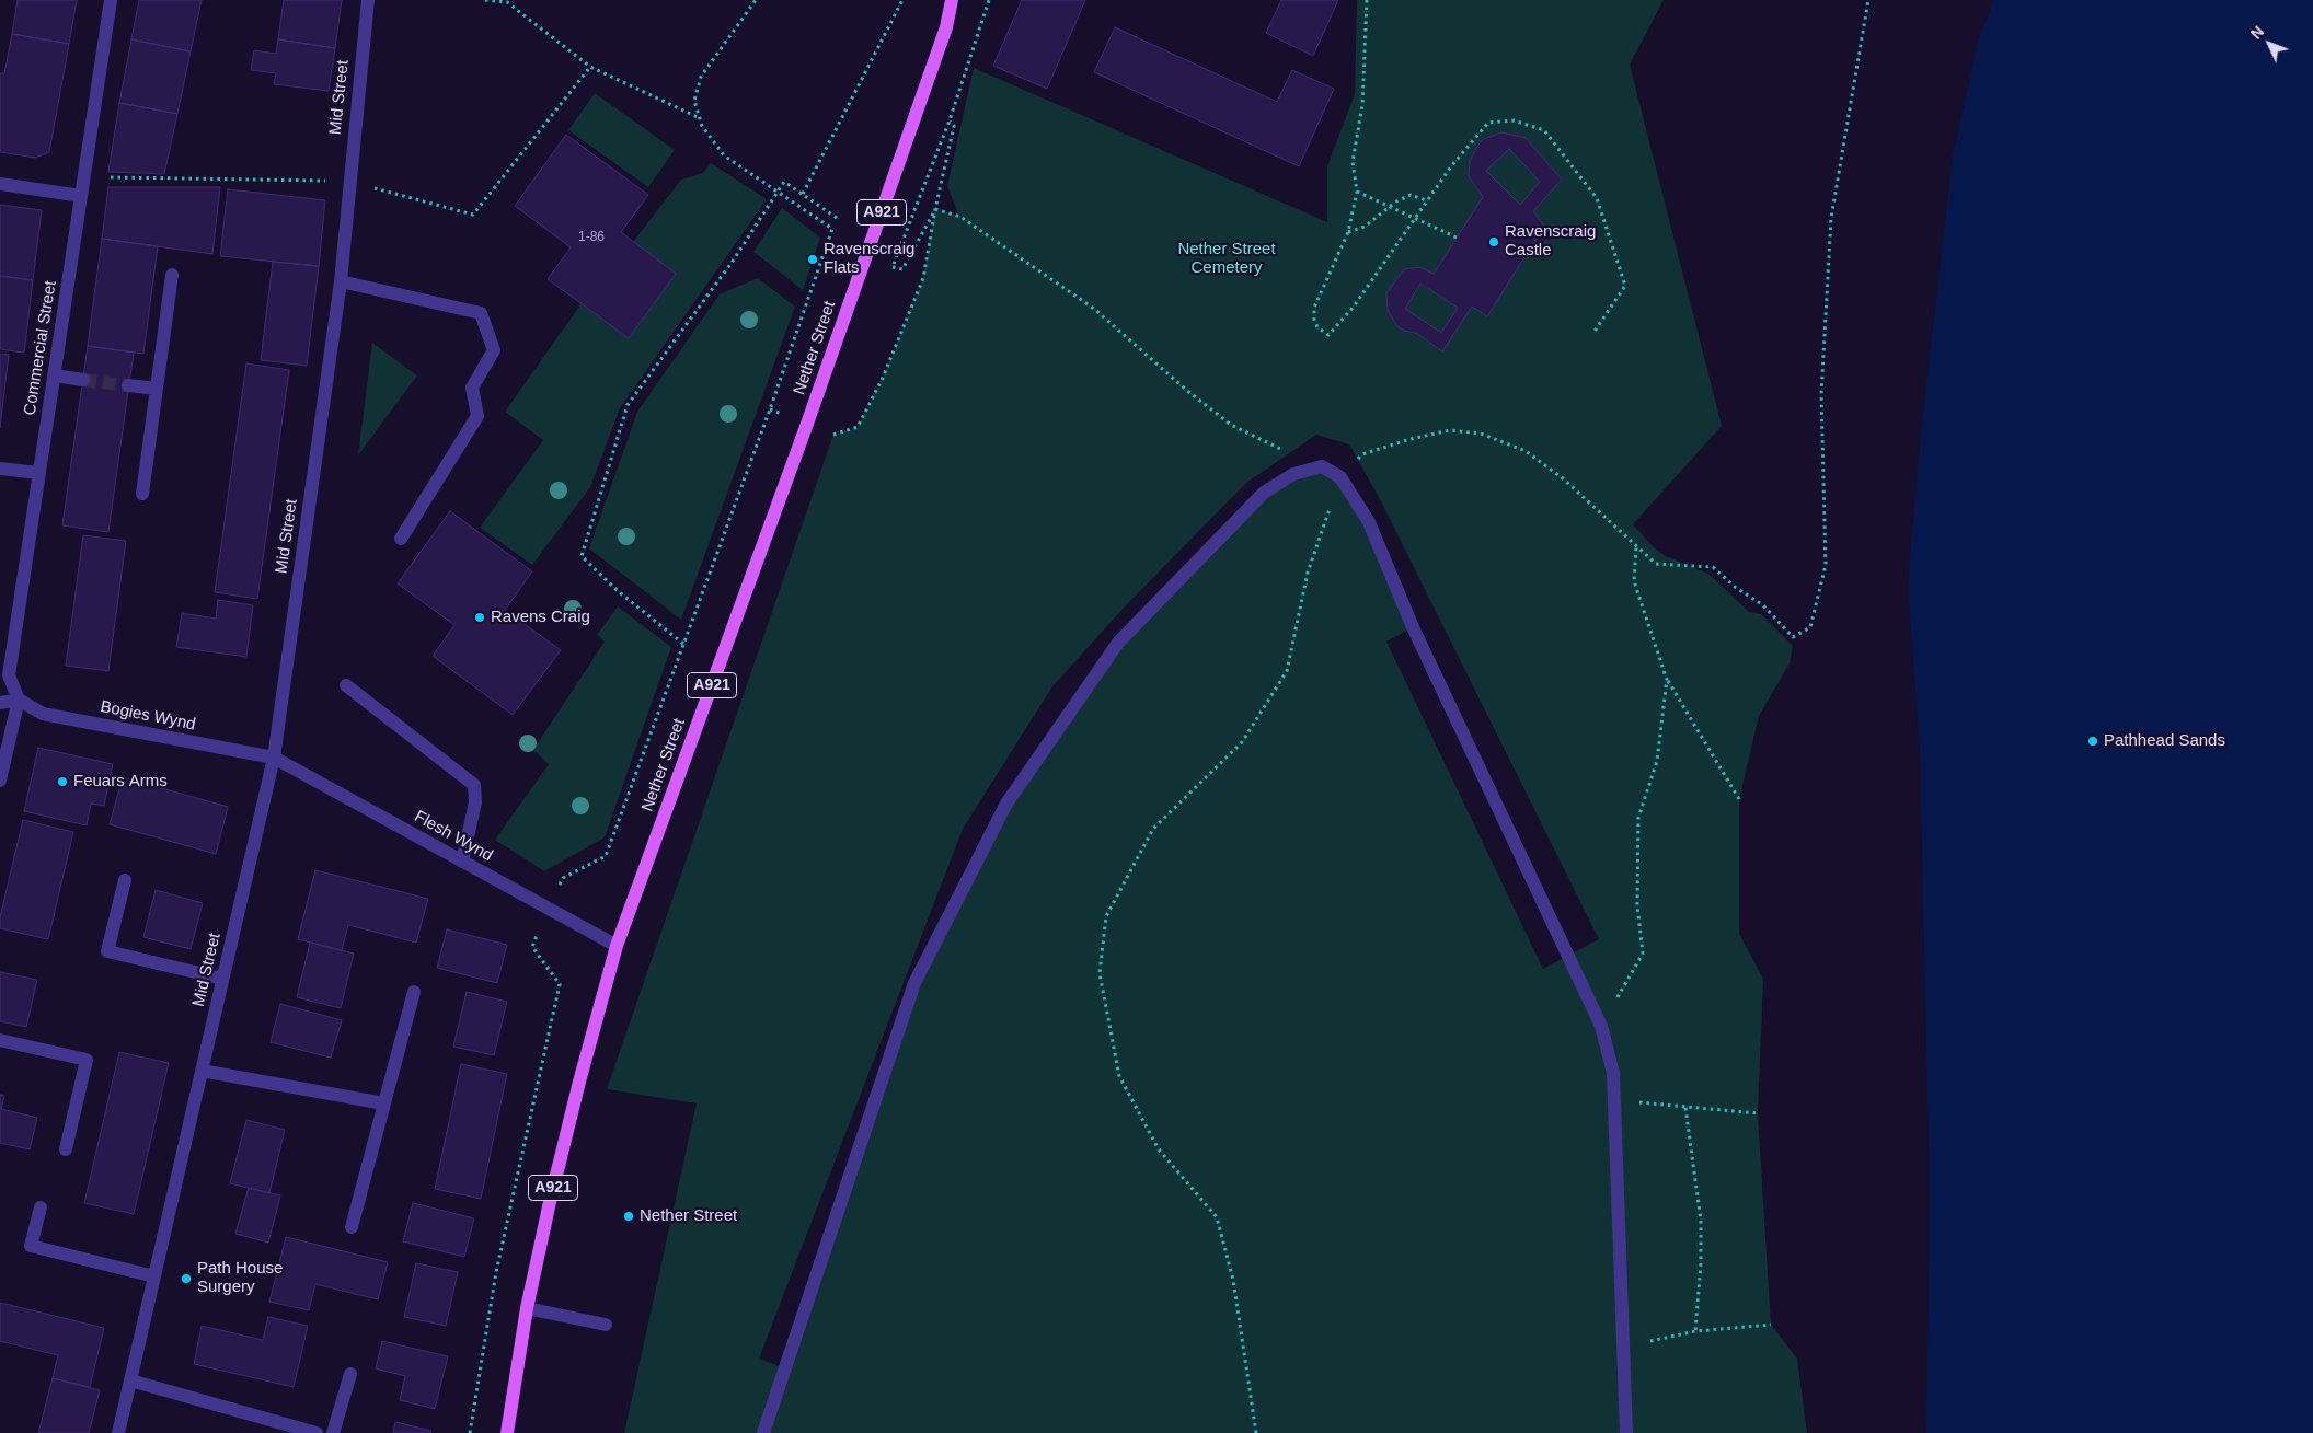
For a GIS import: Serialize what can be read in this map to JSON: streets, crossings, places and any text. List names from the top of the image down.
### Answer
{
  "streets": {
    "main road": ["A921", "Nether Street"],
    "street": [
      "Mid Street",
      "Commercial Street",
      "Bogies Wynd",
      "Flesh Wynd"
    ]
  },
  "crossings": [
    ["Mid Street", "Bogies Wynd"],
    ["Mid Street", "Flesh Wynd"],
    ["Commercial Street", "Bogies Wynd"],
    ["Nether Street", "Flesh Wynd"],
    ["Bogies Wynd", "Flesh Wynd"]
  ],
  "parks": ["Nether Street Cemetery"],
  "places": [
    "Ravenscraig Castle",
    "Ravenscraig Flats",
    "Ravens Craig",
    "Pathhead Sands",
    "Feuars Arms",
    "Nether Street",
    "Path House Surgery"
  ],
  "house_numbers": ["1-86"],
  "north": "top left"
}
